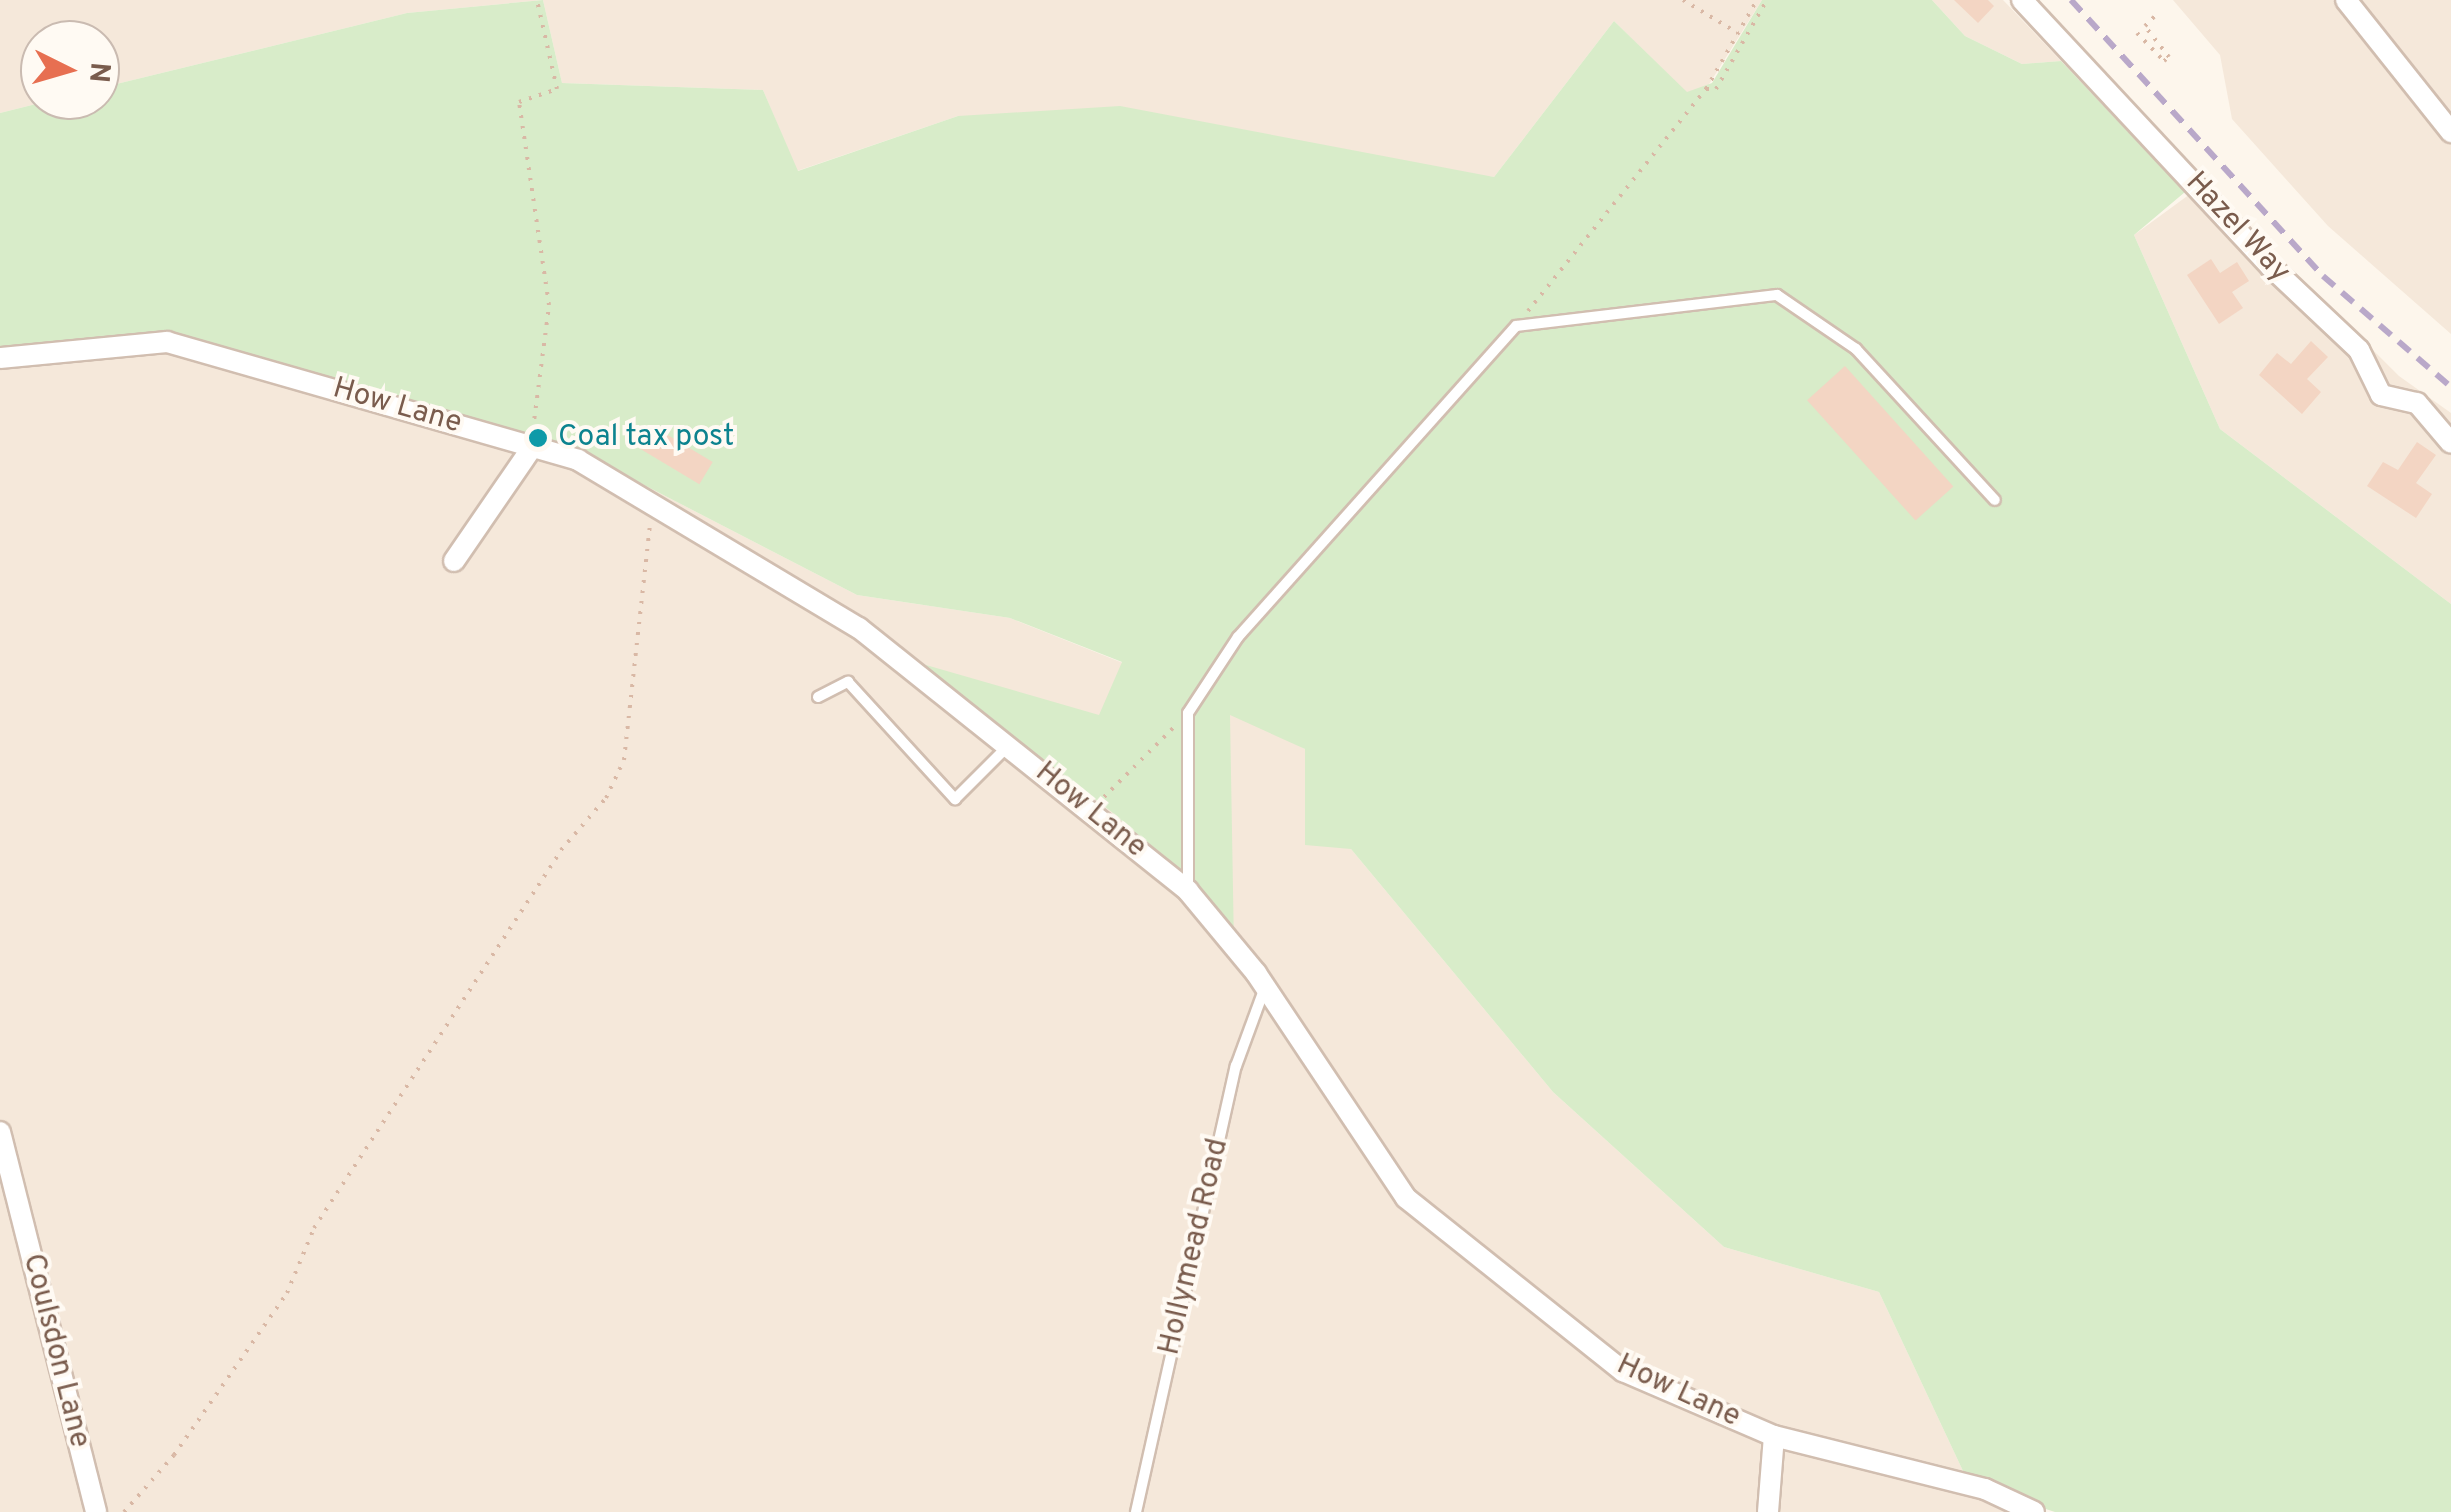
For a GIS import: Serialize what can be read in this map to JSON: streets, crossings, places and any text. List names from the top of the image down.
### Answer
{
  "streets": {
    "street": ["Hazel Way", "How Lane", "Coulsdon Lane"],
    "lane": ["Hollymead Road"]
  },
  "crossings": [
    ["How Lane", "Hollymead Road"]
  ],
  "places": ["Coal tax post"],
  "north": "right"
}
